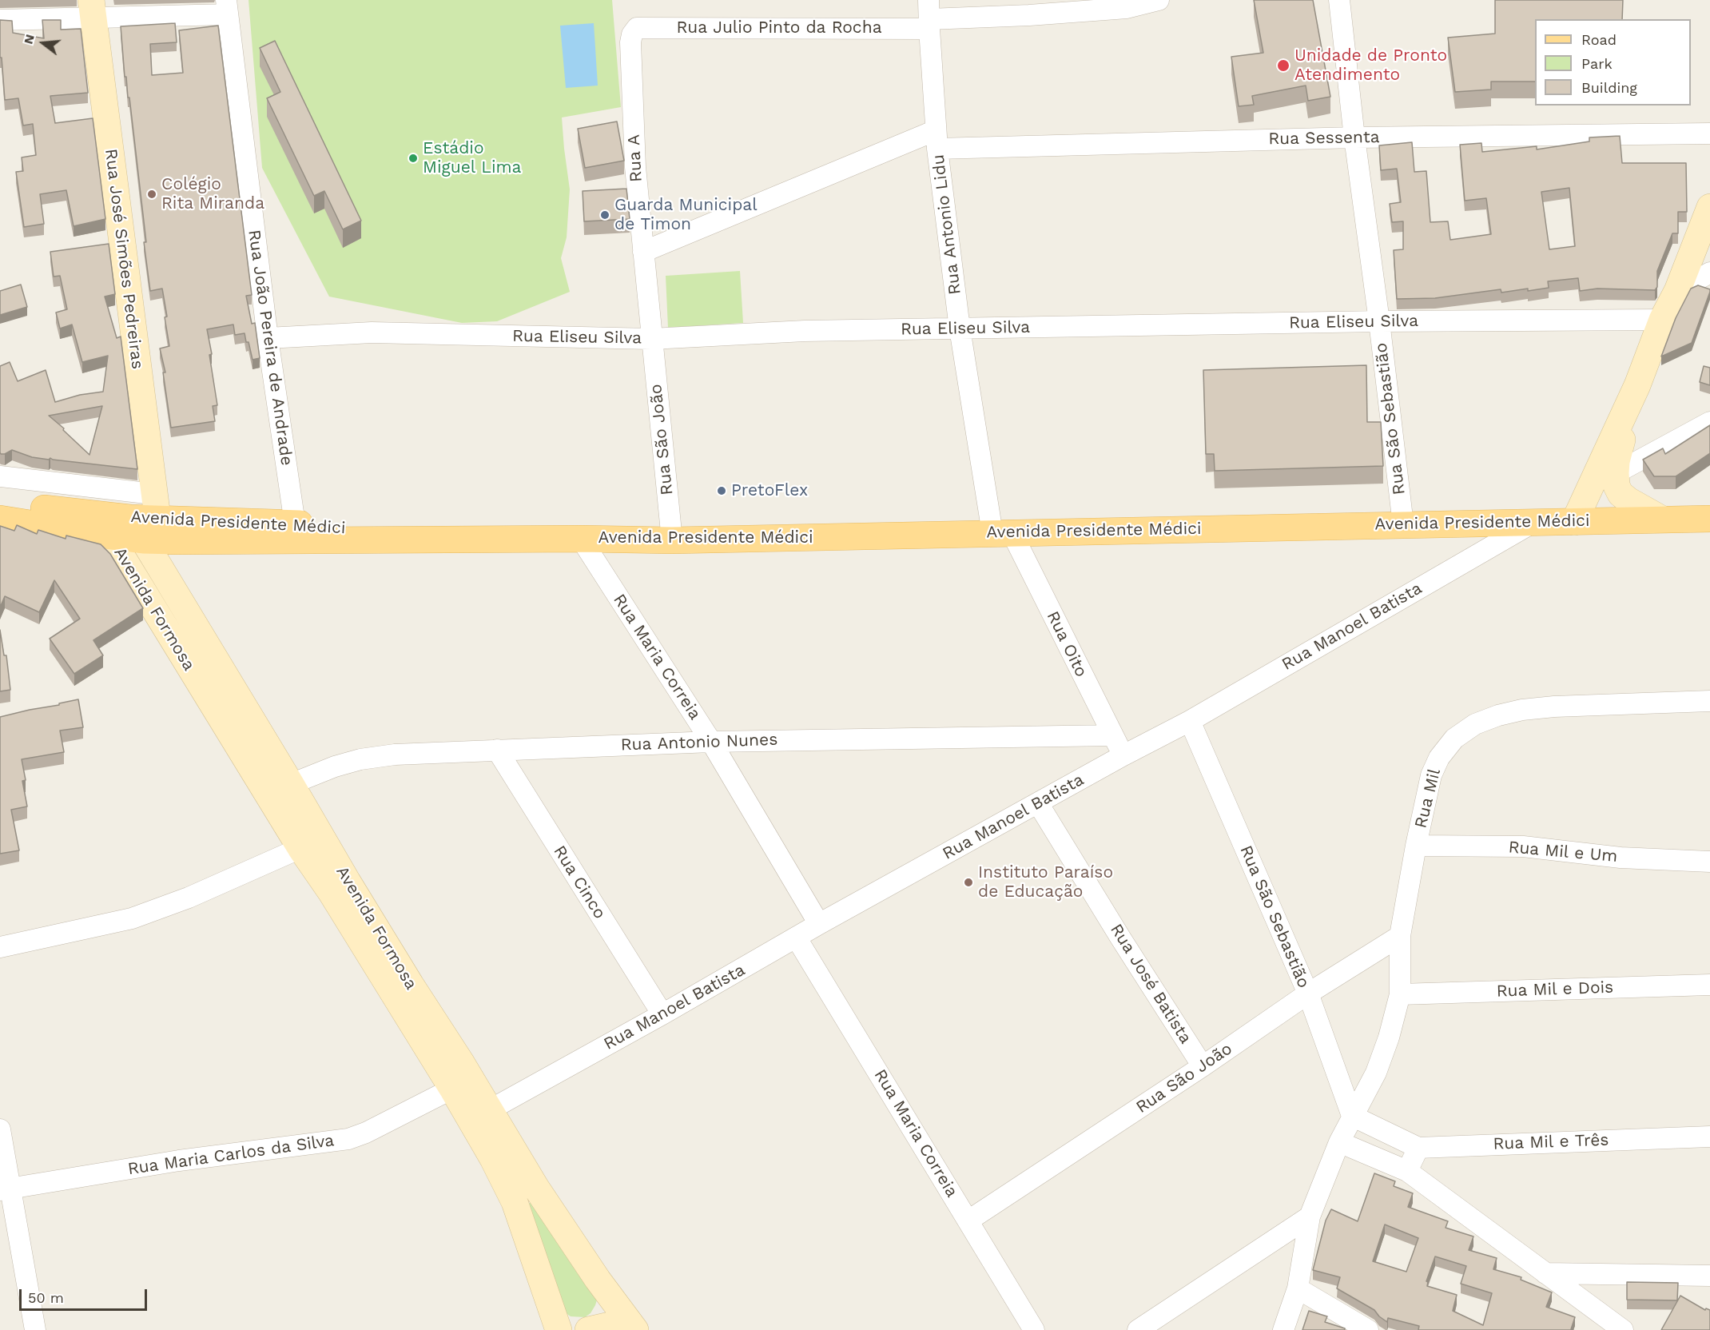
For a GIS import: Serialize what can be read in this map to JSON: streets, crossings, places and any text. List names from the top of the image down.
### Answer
{
  "streets": {
    "main road": ["Rua José Simões Pedreiras", "Avenida Presidente Médici", "Avenida Formosa"],
    "street": [
      "Rua Julio Pinto da Rocha",
      "Rua Sessenta",
      "Rua A",
      "Rua Antonio Lidu",
      "Rua Eliseu Silva",
      "Rua João Pereira de Andrade",
      "Rua São Sebastião",
      "Rua São João",
      "Rua Manoel Batista",
      "Rua Oito",
      "Rua Maria Correia",
      "Rua Antonio Nunes",
      "Rua Mil",
      "Rua Mil e Um",
      "Rua Cinco",
      "Rua José Batista",
      "Rua Mil e Dois",
      "Rua Mil e Três",
      "Rua Maria Carlos da Silva"
    ]
  },
  "crossings": [
    ["Rua Julio Pinto da Rocha", "Rua A"],
    ["Rua Julio Pinto da Rocha", "Rua Antonio Lidu"],
    ["Rua Sessenta", "Rua Antonio Lidu"],
    ["Rua Sessenta", "Rua São Sebastião"],
    ["Rua A", "Rua Eliseu Silva"],
    ["Rua A", "Rua São João"],
    ["Rua Antonio Lidu", "Rua Eliseu Silva"],
    ["Rua Antonio Lidu", "Avenida Presidente Médici"],
    ["Rua Antonio Lidu", "Rua Oito"],
    ["Rua José Simões Pedreiras", "Avenida Presidente Médici"],
    ["Rua Eliseu Silva", "Rua João Pereira de Andrade"],
    ["Rua Eliseu Silva", "Rua São Sebastião"],
    ["Rua Eliseu Silva", "Rua São João"],
    ["Rua João Pereira de Andrade", "Avenida Presidente Médici"],
    ["Rua São Sebastião", "Rua São João"],
    ["Rua São Sebastião", "Avenida Presidente Médici"],
    ["Rua São Sebastião", "Rua Manoel Batista"],
    ["Rua São Sebastião", "Rua Mil"],
    ["Rua São João", "Avenida Presidente Médici"],
    ["Rua São João", "Rua Maria Correia"],
    ["Rua São João", "Rua Mil"],
    ["Rua São João", "Rua José Batista"],
    ["Avenida Presidente Médici", "Avenida Formosa"],
    ["Avenida Presidente Médici", "Rua Manoel Batista"],
    ["Avenida Presidente Médici", "Rua Oito"],
    ["Avenida Presidente Médici", "Rua Maria Correia"],
    ["Avenida Formosa", "Rua Manoel Batista"],
    ["Avenida Formosa", "Rua Antonio Nunes"],
    ["Avenida Formosa", "Rua Maria Carlos da Silva"],
    ["Rua Manoel Batista", "Rua Oito"],
    ["Rua Manoel Batista", "Rua Maria Correia"],
    ["Rua Manoel Batista", "Rua Cinco"],
    ["Rua Manoel Batista", "Rua José Batista"],
    ["Rua Oito", "Rua Antonio Nunes"],
    ["Rua Maria Correia", "Rua Antonio Nunes"],
    ["Rua Antonio Nunes", "Rua Cinco"],
    ["Rua Mil", "Rua Mil e Um"],
    ["Rua Mil", "Rua Mil e Dois"]
  ],
  "places": [
    "Unidade de Pronto Atendimento",
    "Estádio Miguel Lima",
    "Colégio Rita Miranda",
    "Guarda Municipal de Timon",
    "PretoFlex",
    "Instituto Paraíso de Educação"
  ],
  "legend": ["Road", "Park", "Building"],
  "scale_bar": "50 m",
  "north": "left"
}
